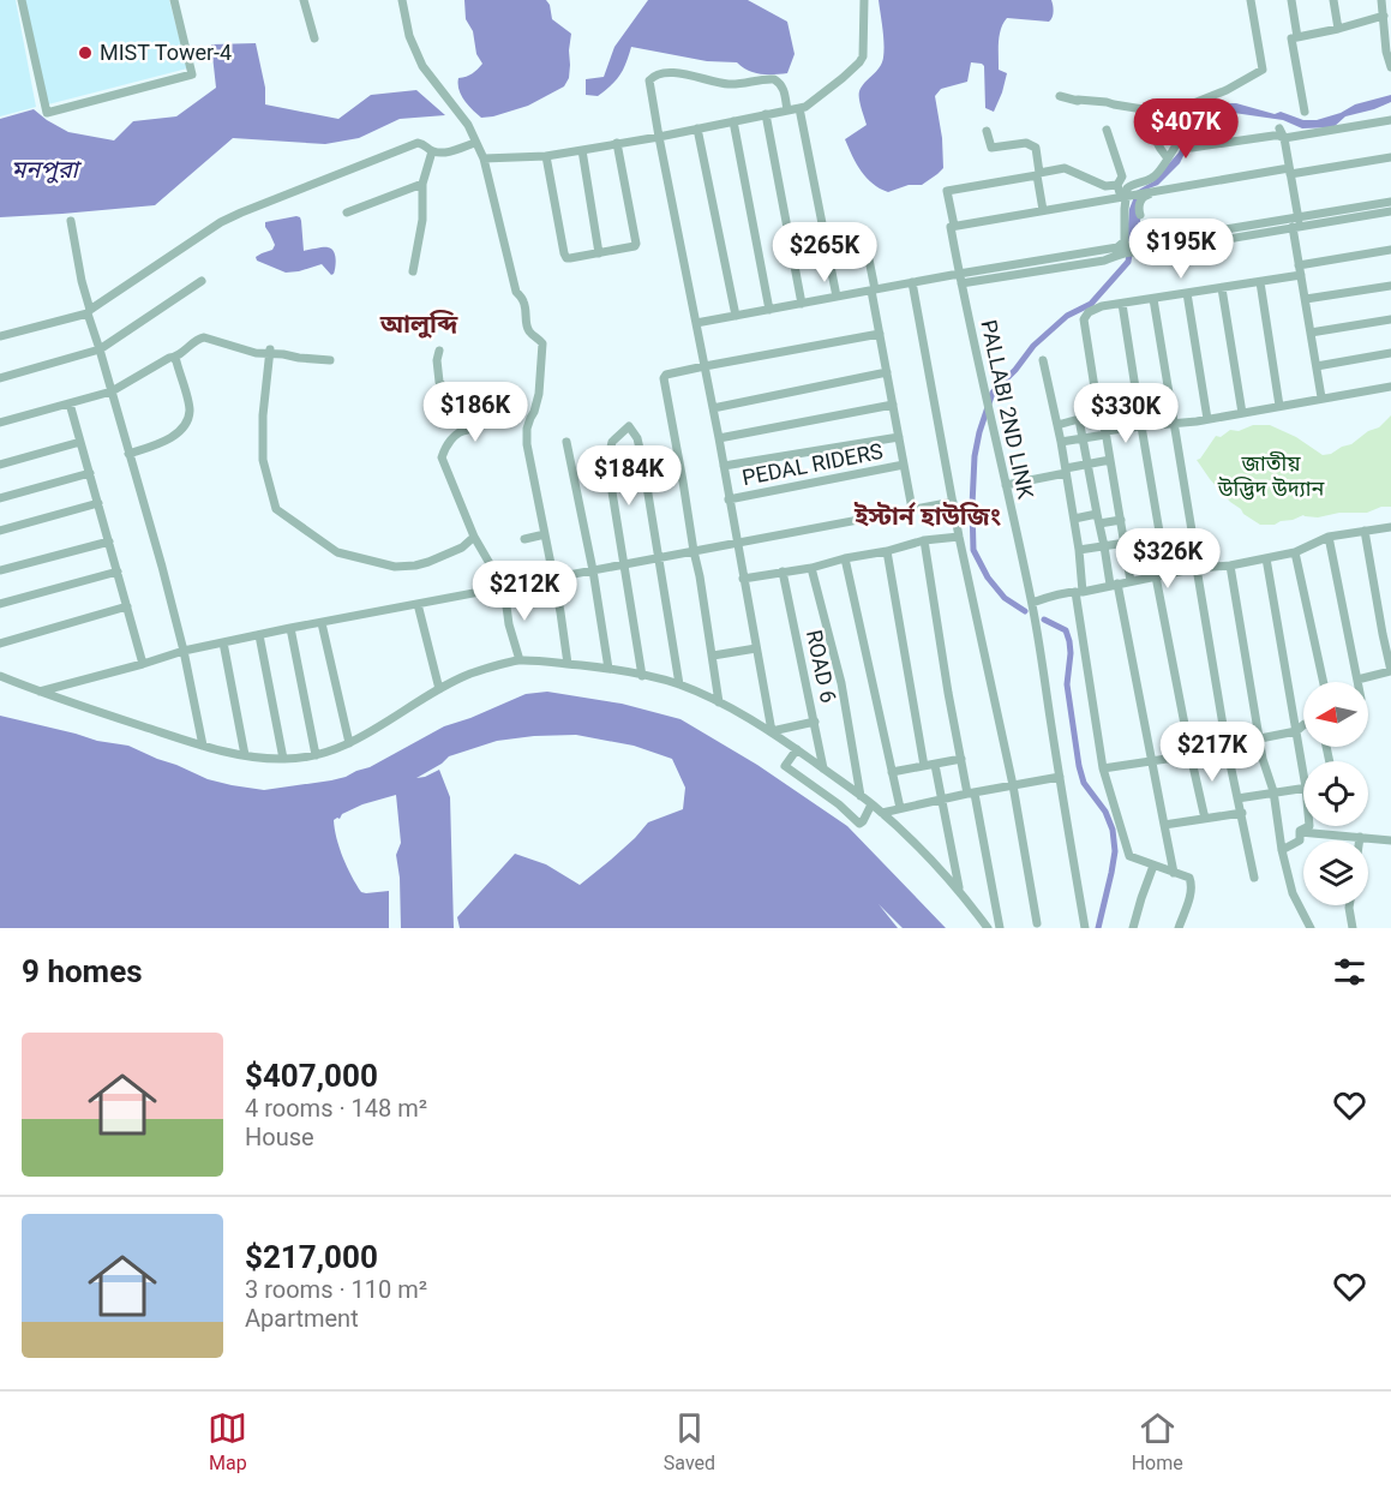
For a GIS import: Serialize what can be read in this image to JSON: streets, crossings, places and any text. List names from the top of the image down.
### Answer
{
  "streets": {
    "street": ["PALLABI 2ND LINK", "PEDAL RIDERS", "ROAD 6"]
  },
  "districts": ["আলুব্দি", "ইস্টার্ন হাউজিং"],
  "water": ["মনপুরা"],
  "parks": ["জাতীয় উদ্ভিদ উদ্যান"],
  "places": ["MIST Tower-4"],
  "north": "left",
  "page": {
    "price": [
      "$407K",
      "$195K",
      "$265K",
      "$186K",
      "$330K",
      "$184K",
      "$326K",
      "$212K",
      "$217K"
    ],
    "heading": "9 homes",
    "list": [
      {
        "name": "$407,000",
        "note": "4 rooms · 148 m² · House"
      },
      {
        "name": "$217,000",
        "note": "3 rooms · 110 m² · Apartment"
      }
    ],
    "tabs": ["Map", "Saved", "Home"]
  }
}
